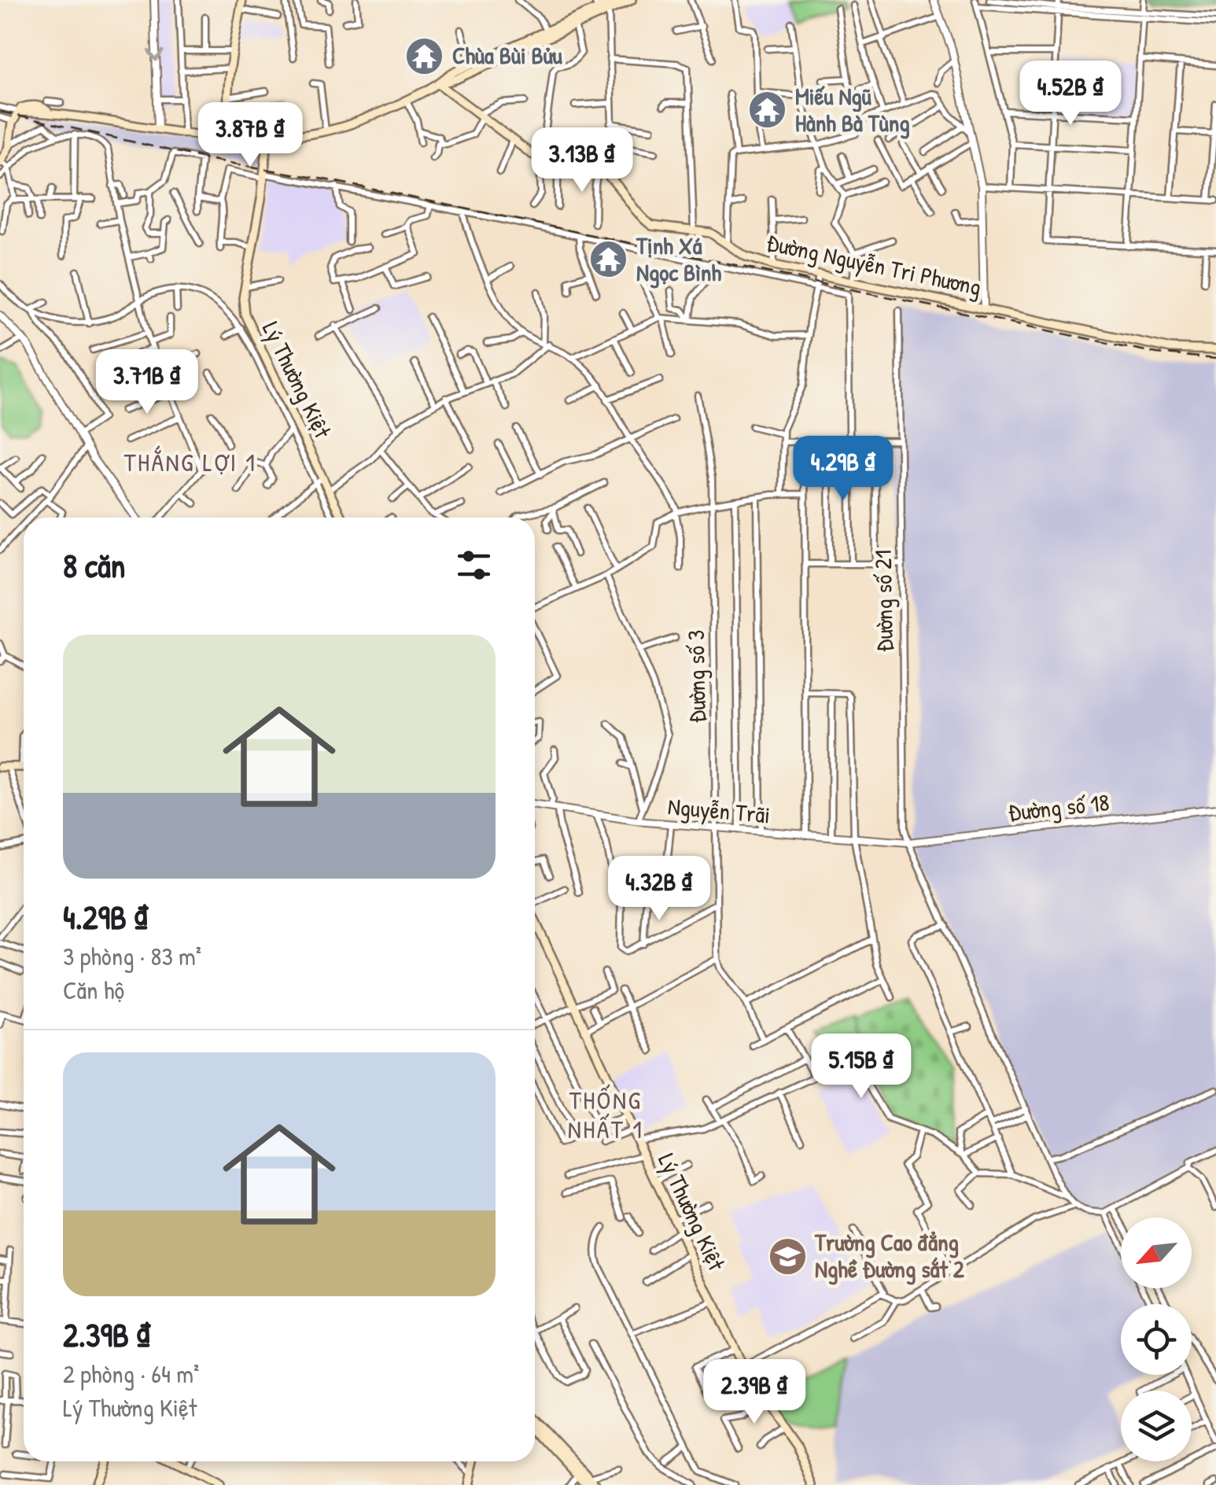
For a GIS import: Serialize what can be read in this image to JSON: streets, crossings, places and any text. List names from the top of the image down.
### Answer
{
  "streets": {
    "main road": ["Đường Nguyễn Tri Phương", "Lý Thường Kiệt"],
    "street": [
      "Đường số 21",
      "Đường số 3",
      "Đường số 18",
      "Nguyễn Trãi"
    ]
  },
  "crossings": [
    ["Đường số 21", "Đường số 18"],
    ["Đường số 21", "Nguyễn Trãi"],
    ["Đường số 3", "Nguyễn Trãi"],
    ["Đường số 18", "Nguyễn Trãi"]
  ],
  "districts": ["THẮNG LỢI 1", "THỐNG NHẤT 1"],
  "places": {
    "temple": ["Chùa Bùi Bửu", "Miếu Ngũ Hành Bà Tùng", "Tịnh Xá Ngọc Bình"],
    "school or university": ["Trường Cao đẳng Nghề Đường sắt 2"]
  },
  "north": "bottom left",
  "page": {
    "price": [
      "4.52B ₫",
      "3.87B ₫",
      "3.13B ₫",
      "3.71B ₫",
      "4.29B ₫",
      "4.32B ₫",
      "5.15B ₫",
      "2.39B ₫"
    ],
    "heading": "8 căn",
    "list": [
      {
        "name": "4.29B ₫",
        "note": "3 phòng · 83 m² · Căn hộ"
      },
      {
        "name": "2.39B ₫",
        "note": "2 phòng · 64 m² · Lý Thường Kiệt"
      }
    ]
  }
}
